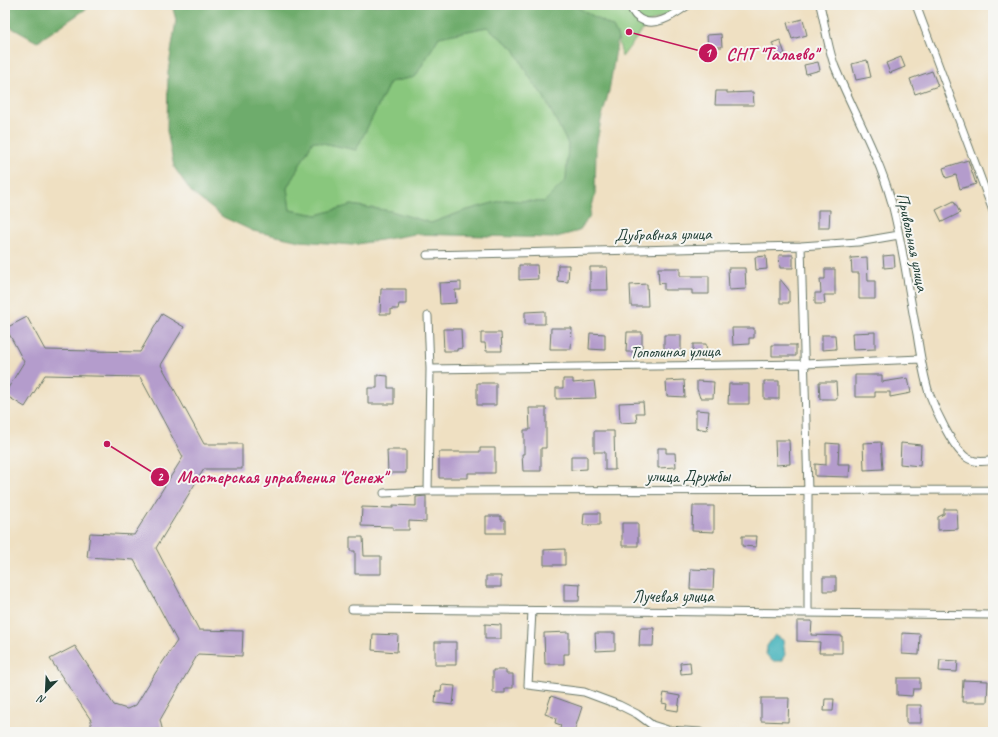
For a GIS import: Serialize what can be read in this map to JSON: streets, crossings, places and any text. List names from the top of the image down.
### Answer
{
  "streets": {
    "street": [
      "Дубравная улица",
      "Привольная улица",
      "Тополиная улица",
      "улица Дружбы",
      "Лучевая улица"
    ]
  },
  "crossings": [
    ["Дубравная улица", "Привольная улица"],
    ["Привольная улица", "Тополиная улица"]
  ],
  "places": ["СНТ \"Талаево\"", "Мастерская управления \"Сенеж\""],
  "north": "bottom left"
}
